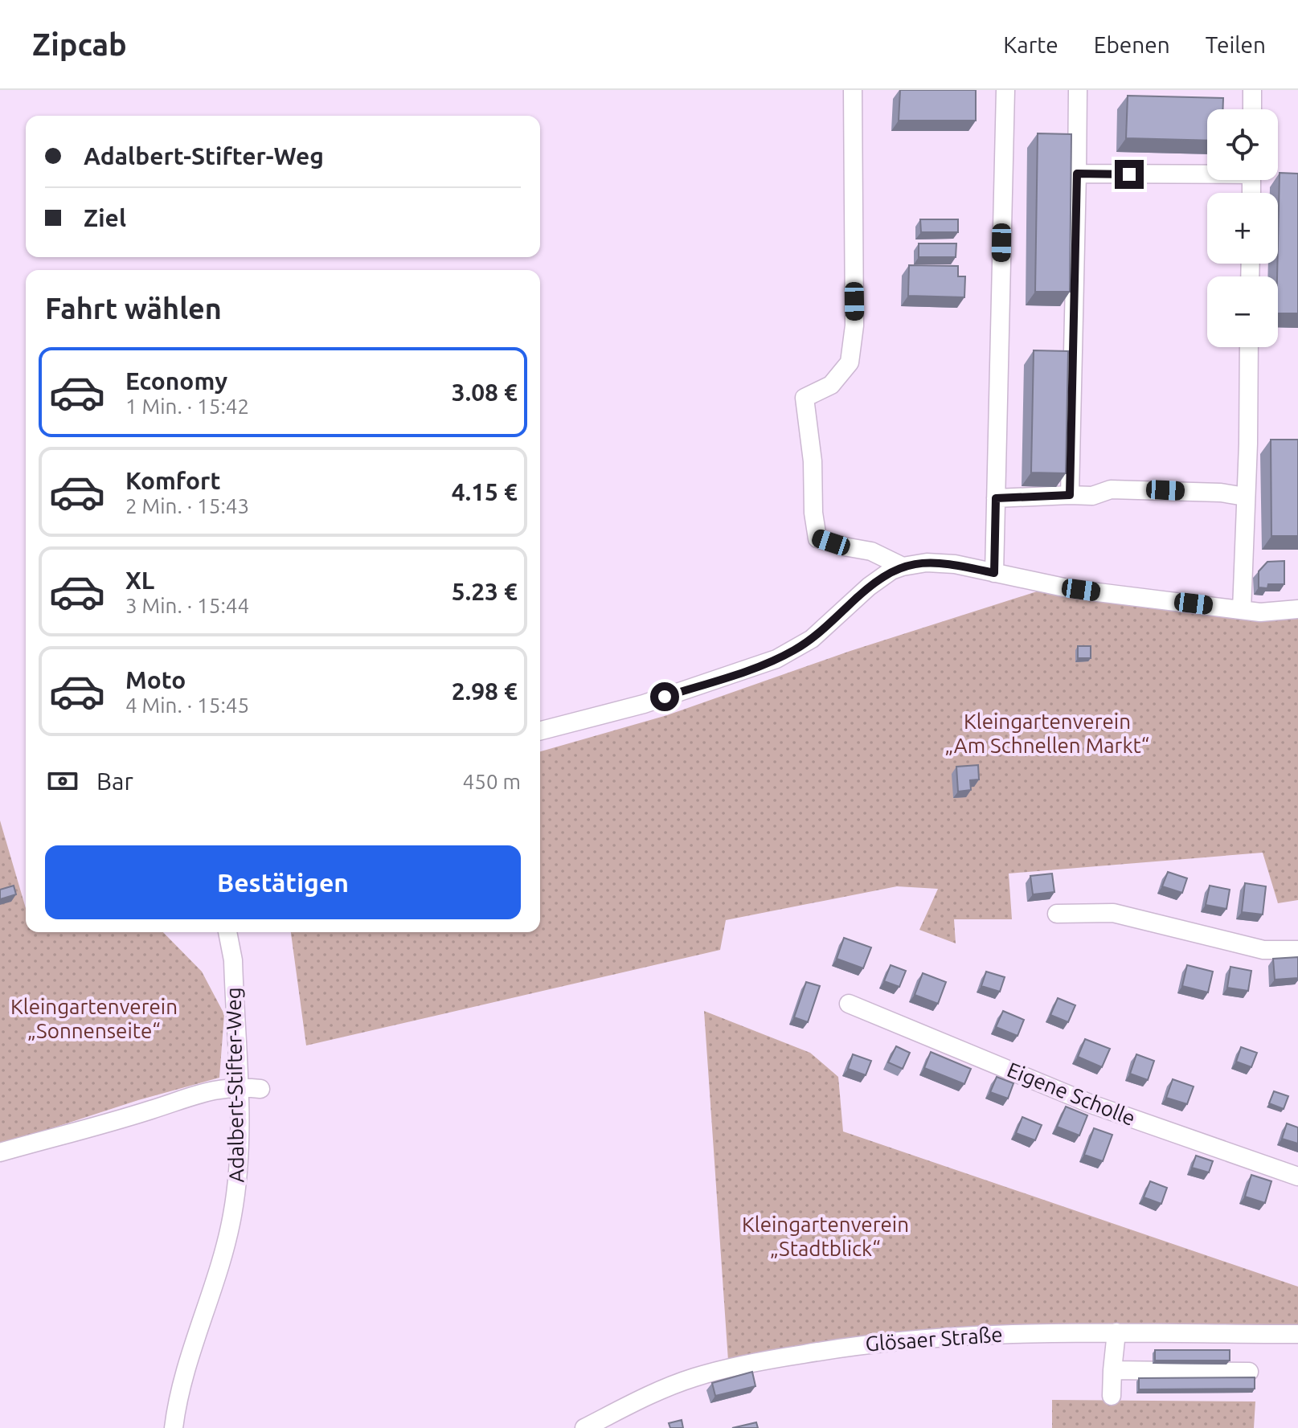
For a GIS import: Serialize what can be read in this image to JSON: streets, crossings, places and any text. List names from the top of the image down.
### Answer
{
  "streets": {
    "street": ["Adalbert-Stifter-Weg", "Eigene Scholle", "Glösaer Straße"]
  },
  "parks": ["Kleingartenverein „Am Schnellen Markt“", "Kleingartenverein „Sonnenseite“", "Kleingartenverein „Stadtblick“"],
  "page": {
    "header": "Zipcab",
    "nav": ["Karte", "Ebenen", "Teilen"],
    "map_buttons": ["+", "−"],
    "banner": ["Adalbert-Stifter-Weg", "Ziel"],
    "heading": "Fahrt wählen",
    "list": [
      {
        "name": "Economy",
        "note": "1 Min. · 15:42",
        "value": "3.08 €"
      },
      {
        "name": "Komfort",
        "note": "2 Min. · 15:43",
        "value": "4.15 €"
      },
      {
        "name": "XL",
        "note": "3 Min. · 15:44",
        "value": "5.23 €"
      },
      {
        "name": "Moto",
        "note": "4 Min. · 15:45",
        "value": "2.98 €"
      }
    ],
    "pay": ["Bar", "450 m"],
    "buttons": "Bestätigen"
  }
}
